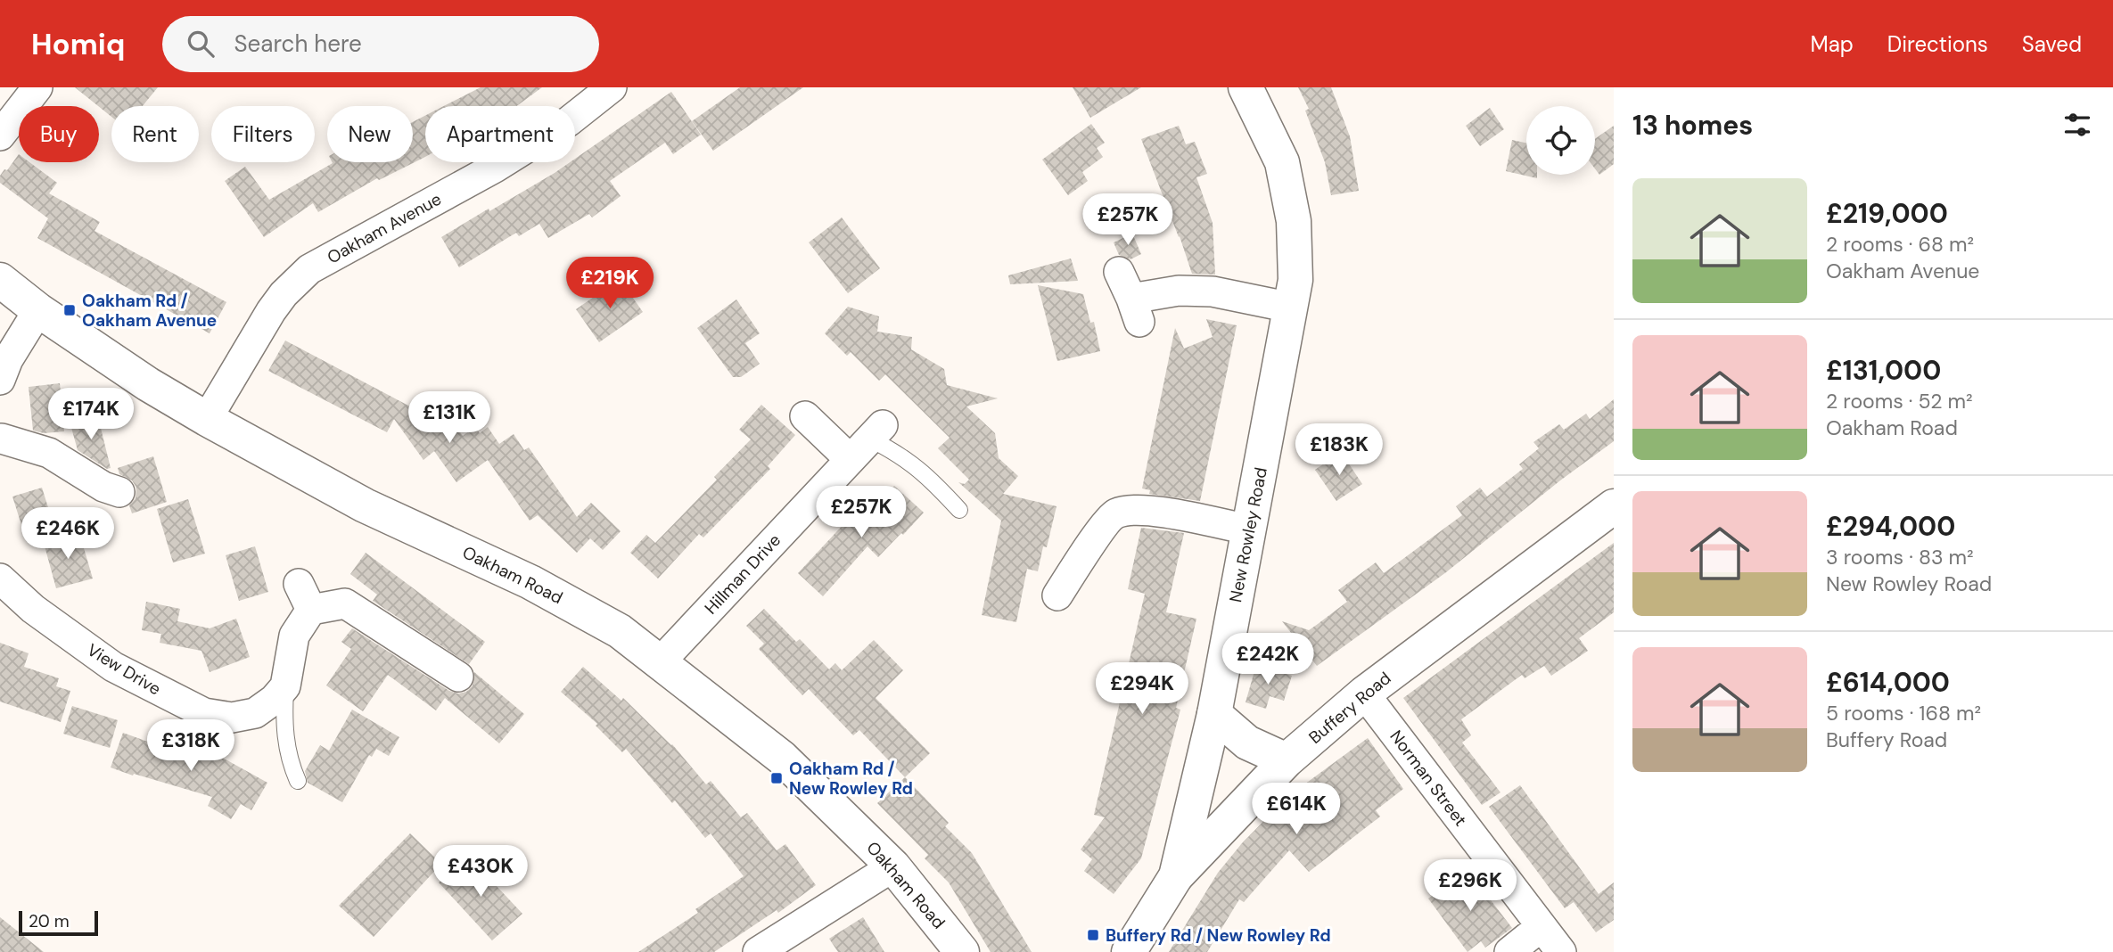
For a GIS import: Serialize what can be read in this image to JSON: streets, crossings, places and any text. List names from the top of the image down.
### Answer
{
  "streets": {
    "street": [
      "Oakham Avenue",
      "New Rowley Road",
      "Hillman Drive",
      "Oakham Road",
      "View Drive",
      "Buffery Road",
      "Norman Street"
    ]
  },
  "crossings": [
    ["Oakham Avenue", "Oakham Road"],
    ["New Rowley Road", "Buffery Road"],
    ["Hillman Drive", "Oakham Road"],
    ["Buffery Road", "Norman Street"]
  ],
  "places": {
    "transit": ["Oakham Rd / Oakham Avenue", "Oakham Rd / New Rowley Rd", "Buffery Rd / New Rowley Rd"]
  },
  "scale_bar": "20 m",
  "page": {
    "header": "Homiq",
    "search": "Search here",
    "nav": ["Map", "Directions", "Saved"],
    "heading": "13 homes",
    "chip": [
      "Buy",
      "Rent",
      "Filters",
      "New",
      "Apartment"
    ],
    "list": [
      {
        "name": "£219,000",
        "note": "2 rooms · 68 m² · Oakham Avenue"
      },
      {
        "name": "£131,000",
        "note": "2 rooms · 52 m² · Oakham Road"
      },
      {
        "name": "£294,000",
        "note": "3 rooms · 83 m² · New Rowley Road"
      },
      {
        "name": "£614,000",
        "note": "5 rooms · 168 m² · Buffery Road"
      }
    ],
    "price": [
      "£257K",
      "£219K",
      "£174K",
      "£131K",
      "£183K",
      "£257K",
      "£246K",
      "£242K",
      "£294K",
      "£318K",
      "£614K",
      "£430K",
      "£296K"
    ],
    "scale": "20 m"
  }
}
